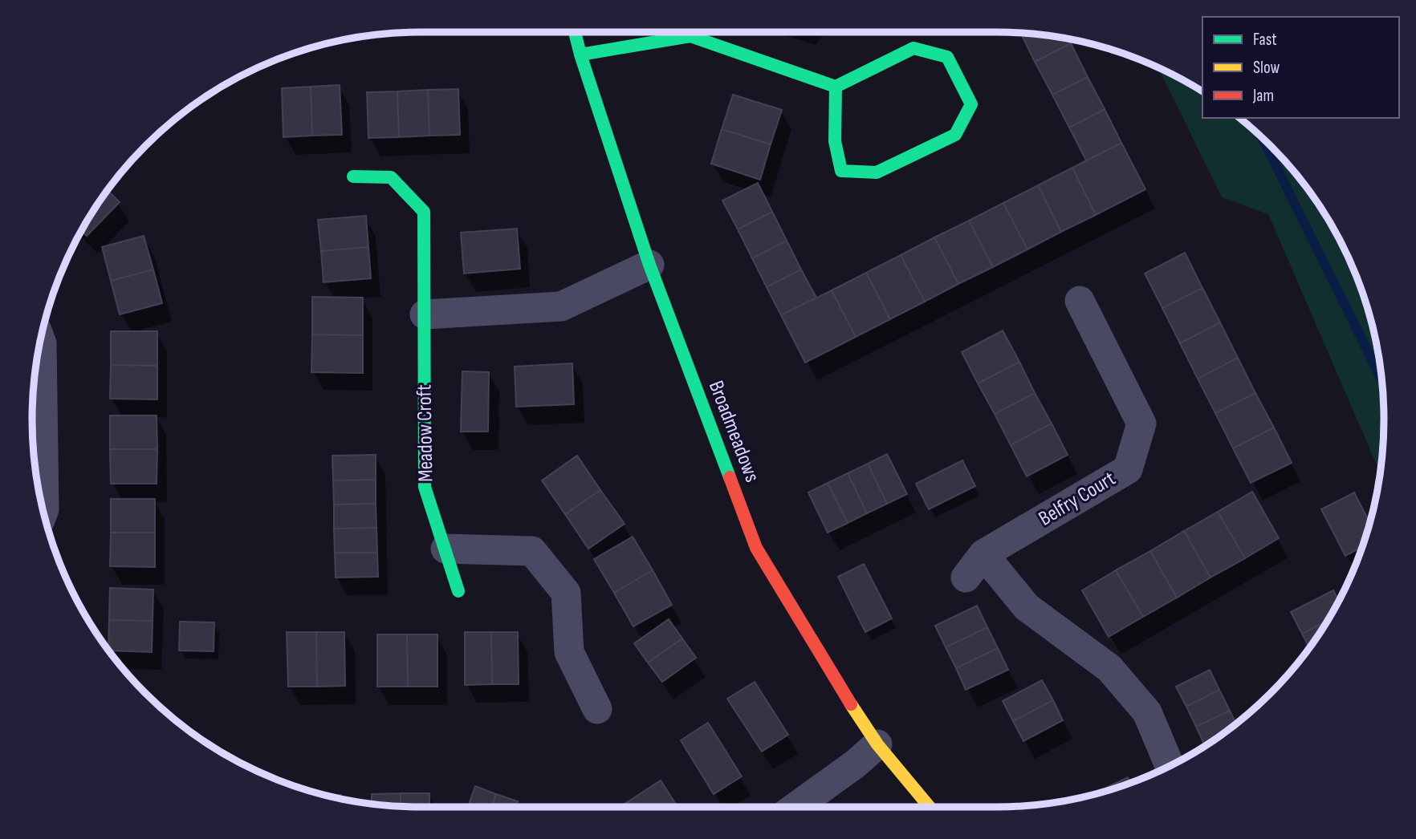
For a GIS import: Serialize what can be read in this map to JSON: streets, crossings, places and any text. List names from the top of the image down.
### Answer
{
  "streets": {
    "street": ["Broadmeadows", "Meadow Croft", "Belfry Court"]
  },
  "legend": ["Fast", "Slow", "Jam"]
}
